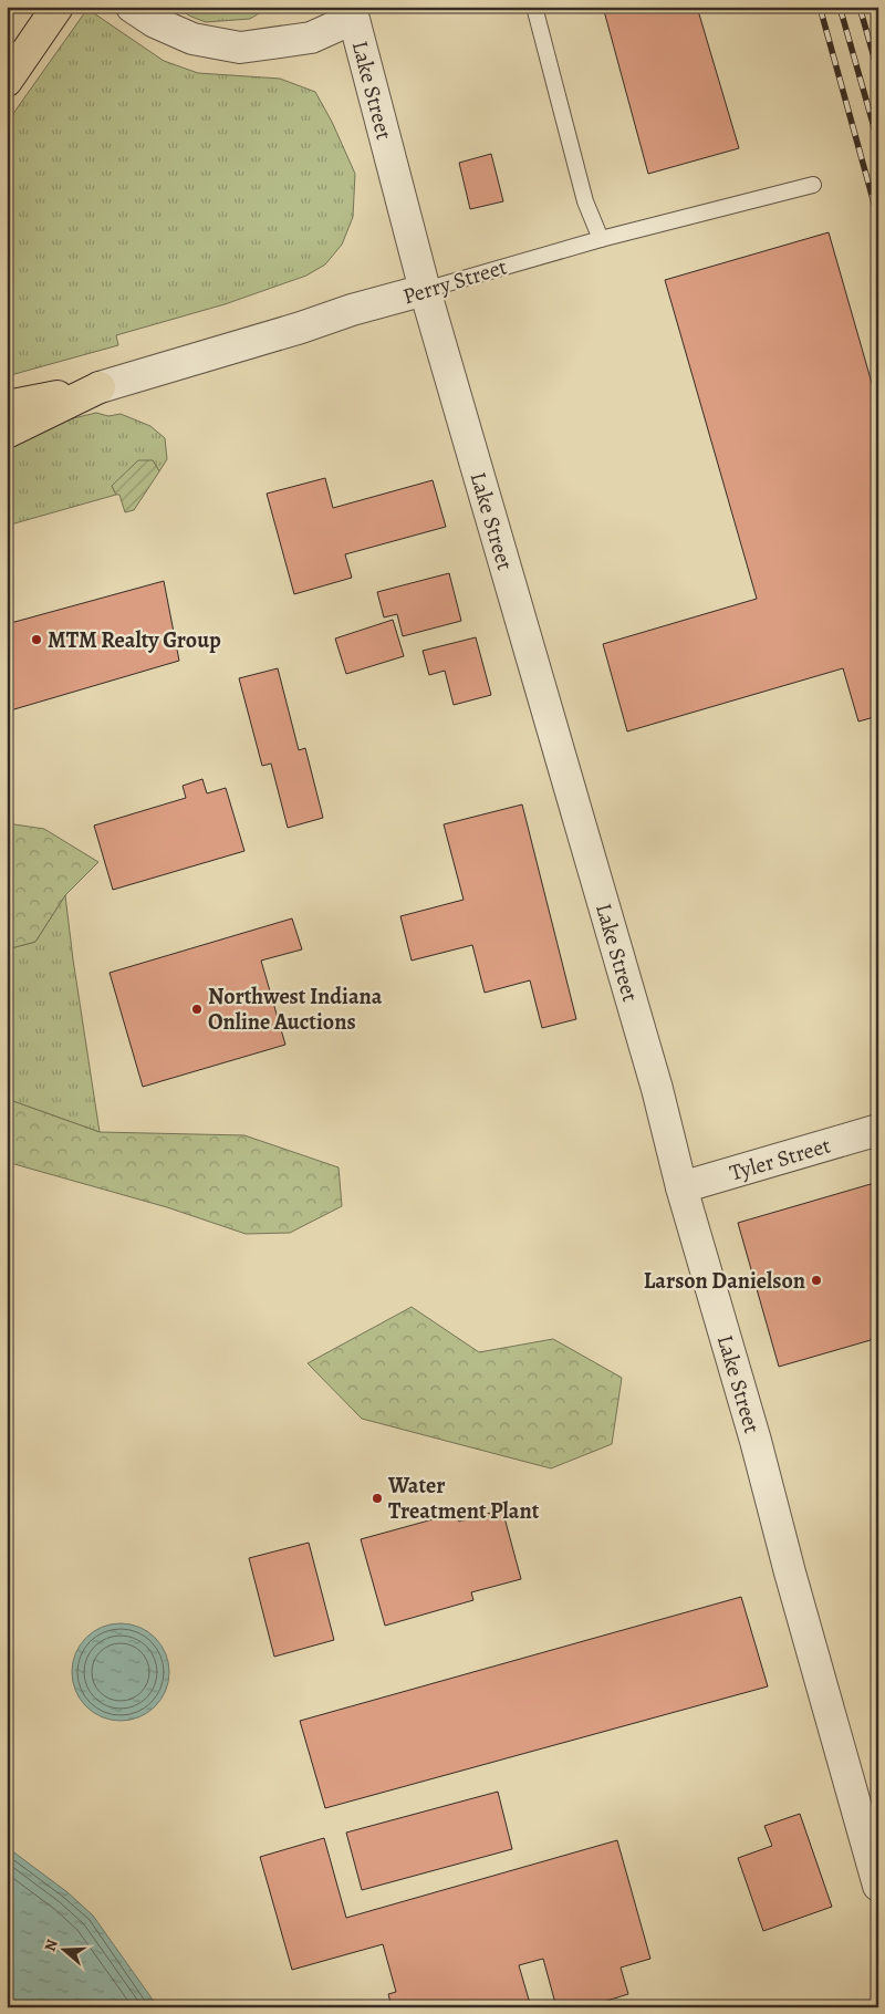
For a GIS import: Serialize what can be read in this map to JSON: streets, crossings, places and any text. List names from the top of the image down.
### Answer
{
  "streets": {
    "street": ["Lake Street", "Perry Street", "Tyler Street"]
  },
  "crossings": [
    ["Lake Street", "Perry Street"],
    ["Lake Street", "Tyler Street"]
  ],
  "places": [
    "MTM Realty Group",
    "Northwest Indiana Online Auctions",
    "Larson Danielson",
    "Water Treatment Plant"
  ],
  "north": "left"
}
